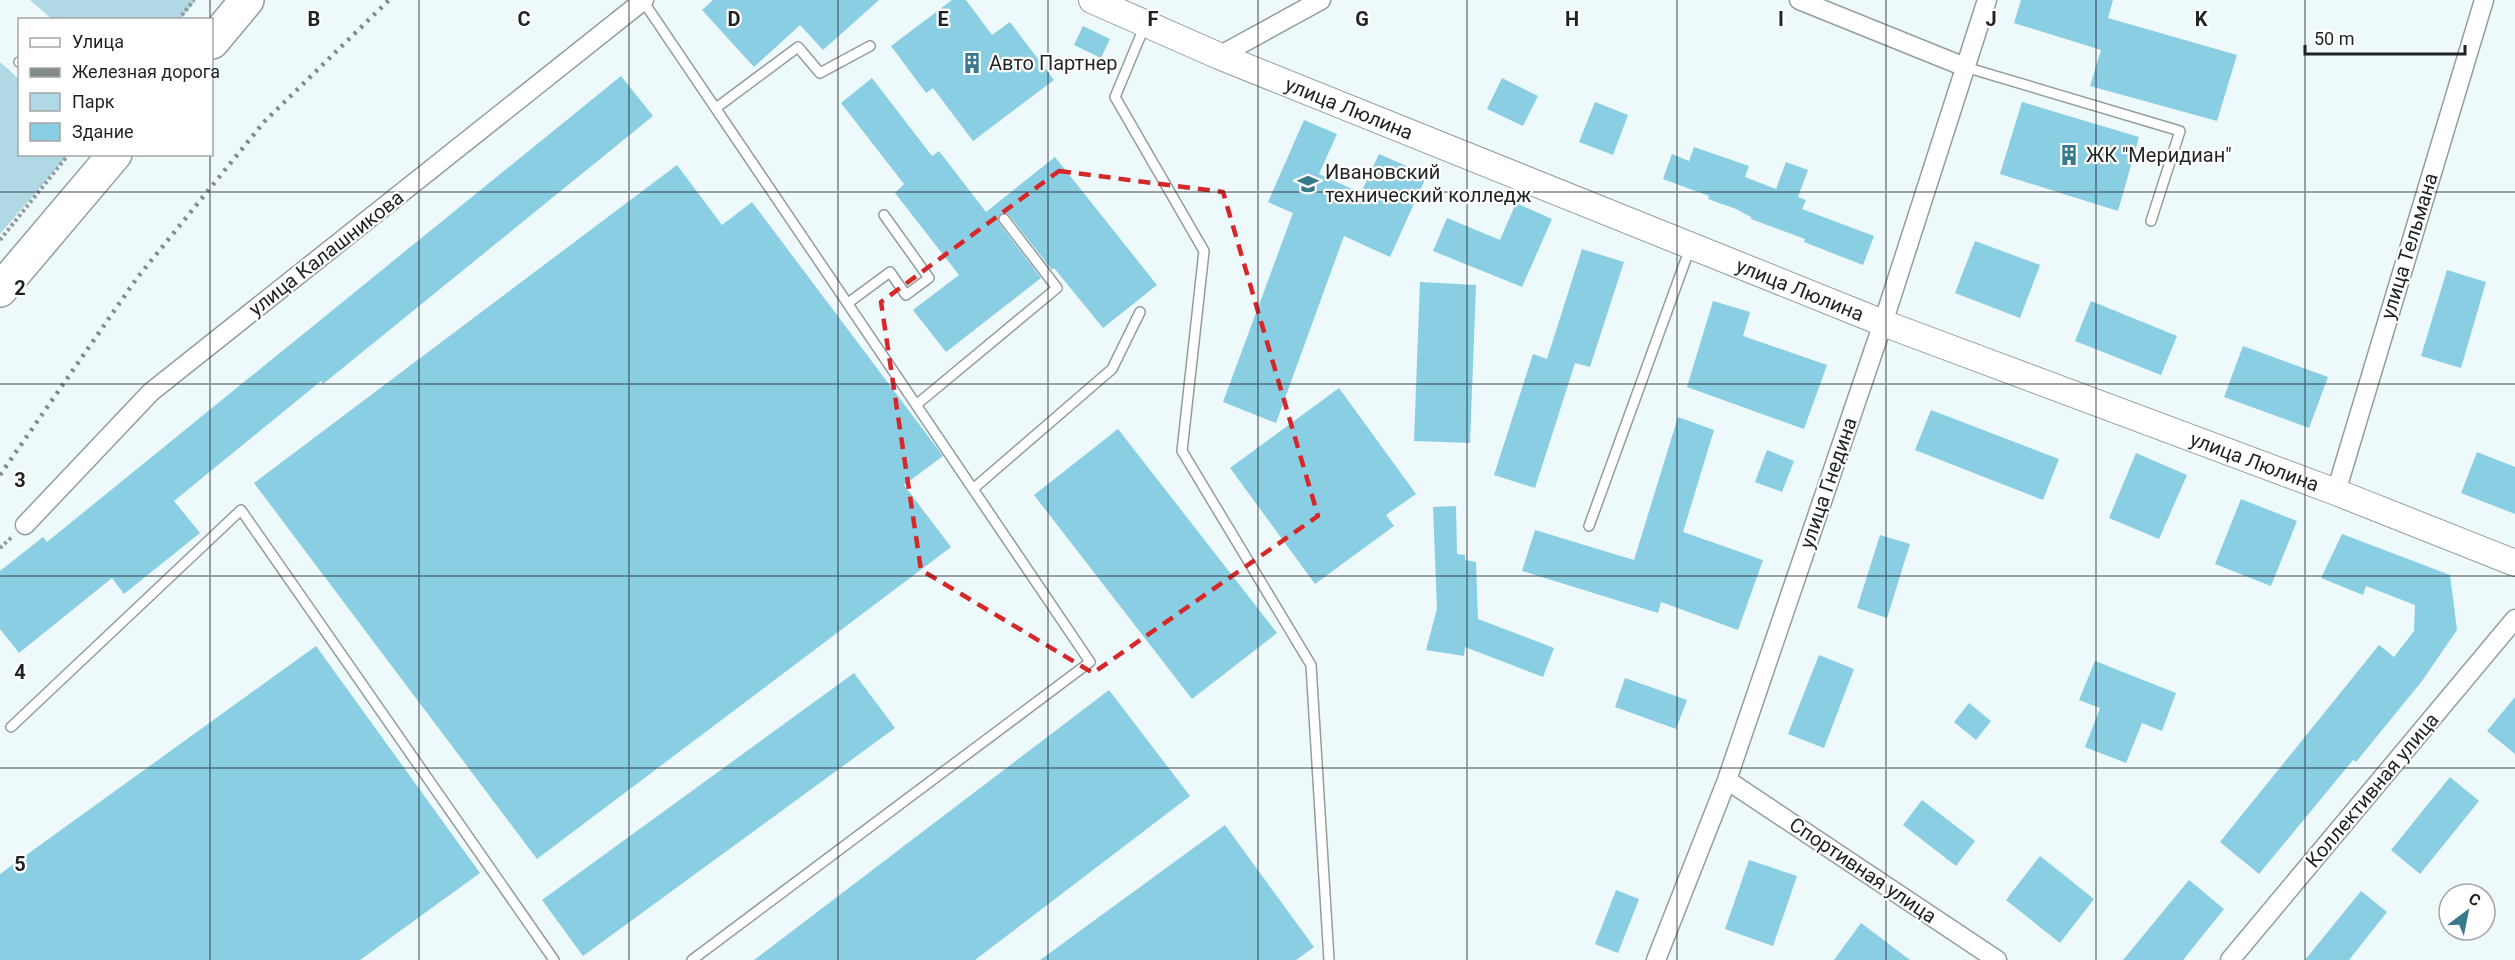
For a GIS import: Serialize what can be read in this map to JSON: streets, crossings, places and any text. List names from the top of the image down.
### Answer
{
  "streets": {
    "main road": ["улица Люлина"],
    "street": [
      "улица Тельмана",
      "улица Калашникова",
      "улица Гнедина",
      "Коллективная улица",
      "Спортивная улица"
    ]
  },
  "crossings": [
    ["улица Люлина", "улица Тельмана"],
    ["улица Люлина", "улица Гнедина"],
    ["улица Гнедина", "Спортивная улица"]
  ],
  "places": {
    "building": ["Авто Партнер", "ЖК \"Меридиан\""],
    "school or university": ["Ивановский технический колледж"]
  },
  "legend": [
    "Улица",
    "Железная дорога",
    "Парк",
    "Здание"
  ],
  "scale_bar": "50 m",
  "north": "top right",
  "grid": {
    "columns": [
      "B",
      "C",
      "D",
      "E",
      "F",
      "G",
      "H",
      "I",
      "J",
      "K"
    ],
    "rows": [
      "2",
      "3",
      "4",
      "5"
    ]
  }
}
